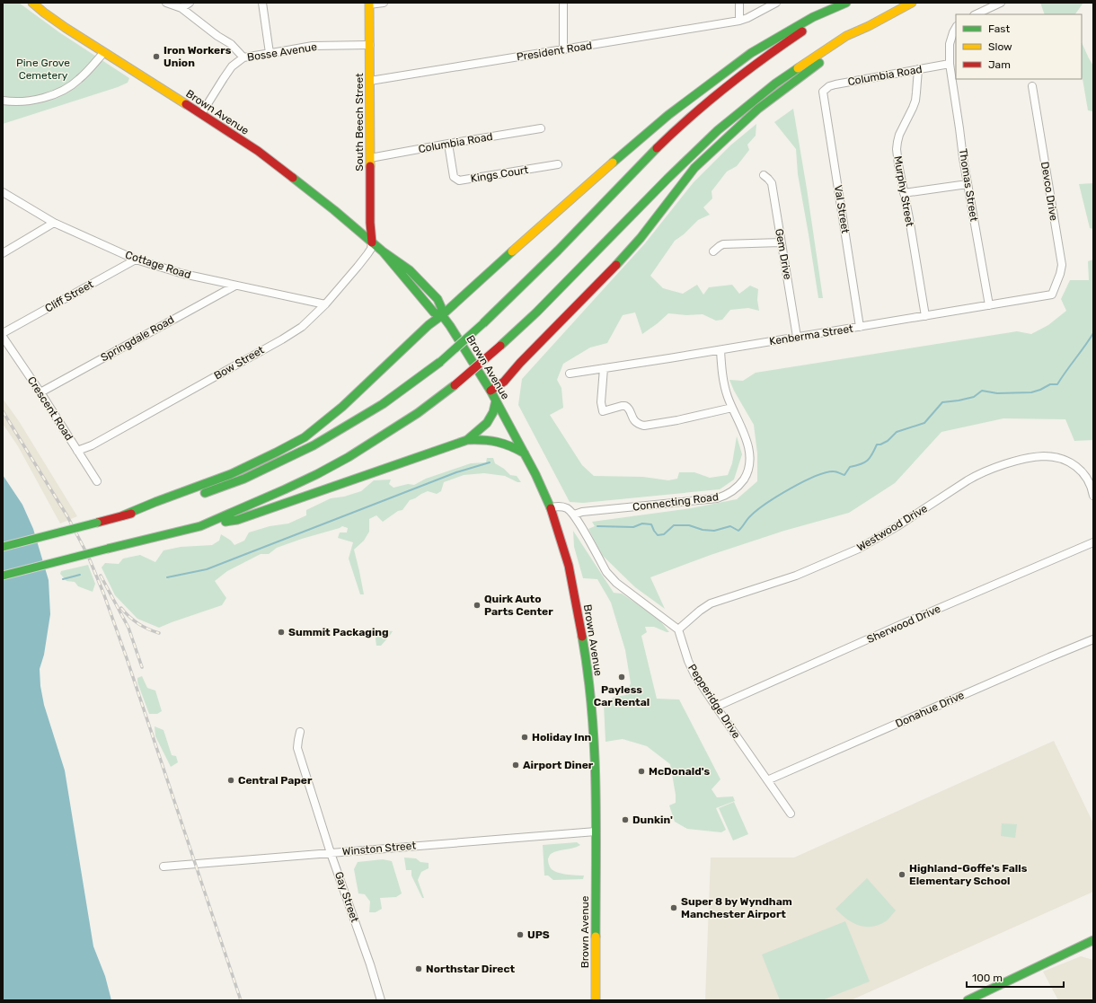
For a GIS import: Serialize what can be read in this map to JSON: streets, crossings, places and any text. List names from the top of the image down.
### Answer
{
  "streets": {
    "main road": ["Brown Avenue", "South Beech Street"],
    "street": [
      "President Road",
      "Bosse Avenue",
      "Columbia Road",
      "Kings Court",
      "Thomas Street",
      "Murphy Street",
      "Devco Drive",
      "Val Street",
      "Gem Drive",
      "Cottage Road",
      "Cliff Street",
      "Kenberma Street",
      "Springdale Road",
      "Bow Street",
      "Crescent Road",
      "Connecting Road",
      "Westwood Drive",
      "Sherwood Drive",
      "Pepperidge Drive",
      "Donahue Drive",
      "Winston Street",
      "Gay Street"
    ]
  },
  "crossings": [
    ["President Road", "South Beech Street"],
    ["Bosse Avenue", "Brown Avenue"],
    ["Bosse Avenue", "South Beech Street"],
    ["Columbia Road", "South Beech Street"],
    ["Columbia Road", "Kings Court"],
    ["Columbia Road", "Thomas Street"],
    ["Columbia Road", "Murphy Street"],
    ["Columbia Road", "Val Street"],
    ["Brown Avenue", "South Beech Street"],
    ["Brown Avenue", "Bow Street"],
    ["Brown Avenue", "Winston Street"],
    ["South Beech Street", "Bow Street"],
    ["Thomas Street", "Kenberma Street"],
    ["Murphy Street", "Kenberma Street"],
    ["Devco Drive", "Kenberma Street"],
    ["Val Street", "Kenberma Street"],
    ["Gem Drive", "Kenberma Street"],
    ["Cottage Road", "Cliff Street"],
    ["Cottage Road", "Springdale Road"],
    ["Cottage Road", "Bow Street"],
    ["Kenberma Street", "Connecting Road"],
    ["Springdale Road", "Crescent Road"],
    ["Bow Street", "Crescent Road"],
    ["Westwood Drive", "Pepperidge Drive"],
    ["Sherwood Drive", "Pepperidge Drive"],
    ["Pepperidge Drive", "Donahue Drive"],
    ["Winston Street", "Gay Street"]
  ],
  "parks": ["Pine Grove Cemetery"],
  "places": [
    "Iron Workers Union",
    "Quirk Auto Parts Center",
    "Summit Packaging",
    "Payless Car Rental",
    "Holiday Inn",
    "Airport Diner",
    "McDonald's",
    "Central Paper",
    "Dunkin'",
    "Highland-Goffe's Falls Elementary School",
    "Super 8 by Wyndham Manchester Airport",
    "UPS",
    "Northstar Direct"
  ],
  "legend": ["Fast", "Slow", "Jam"],
  "scale_bar": "100 m"
}
